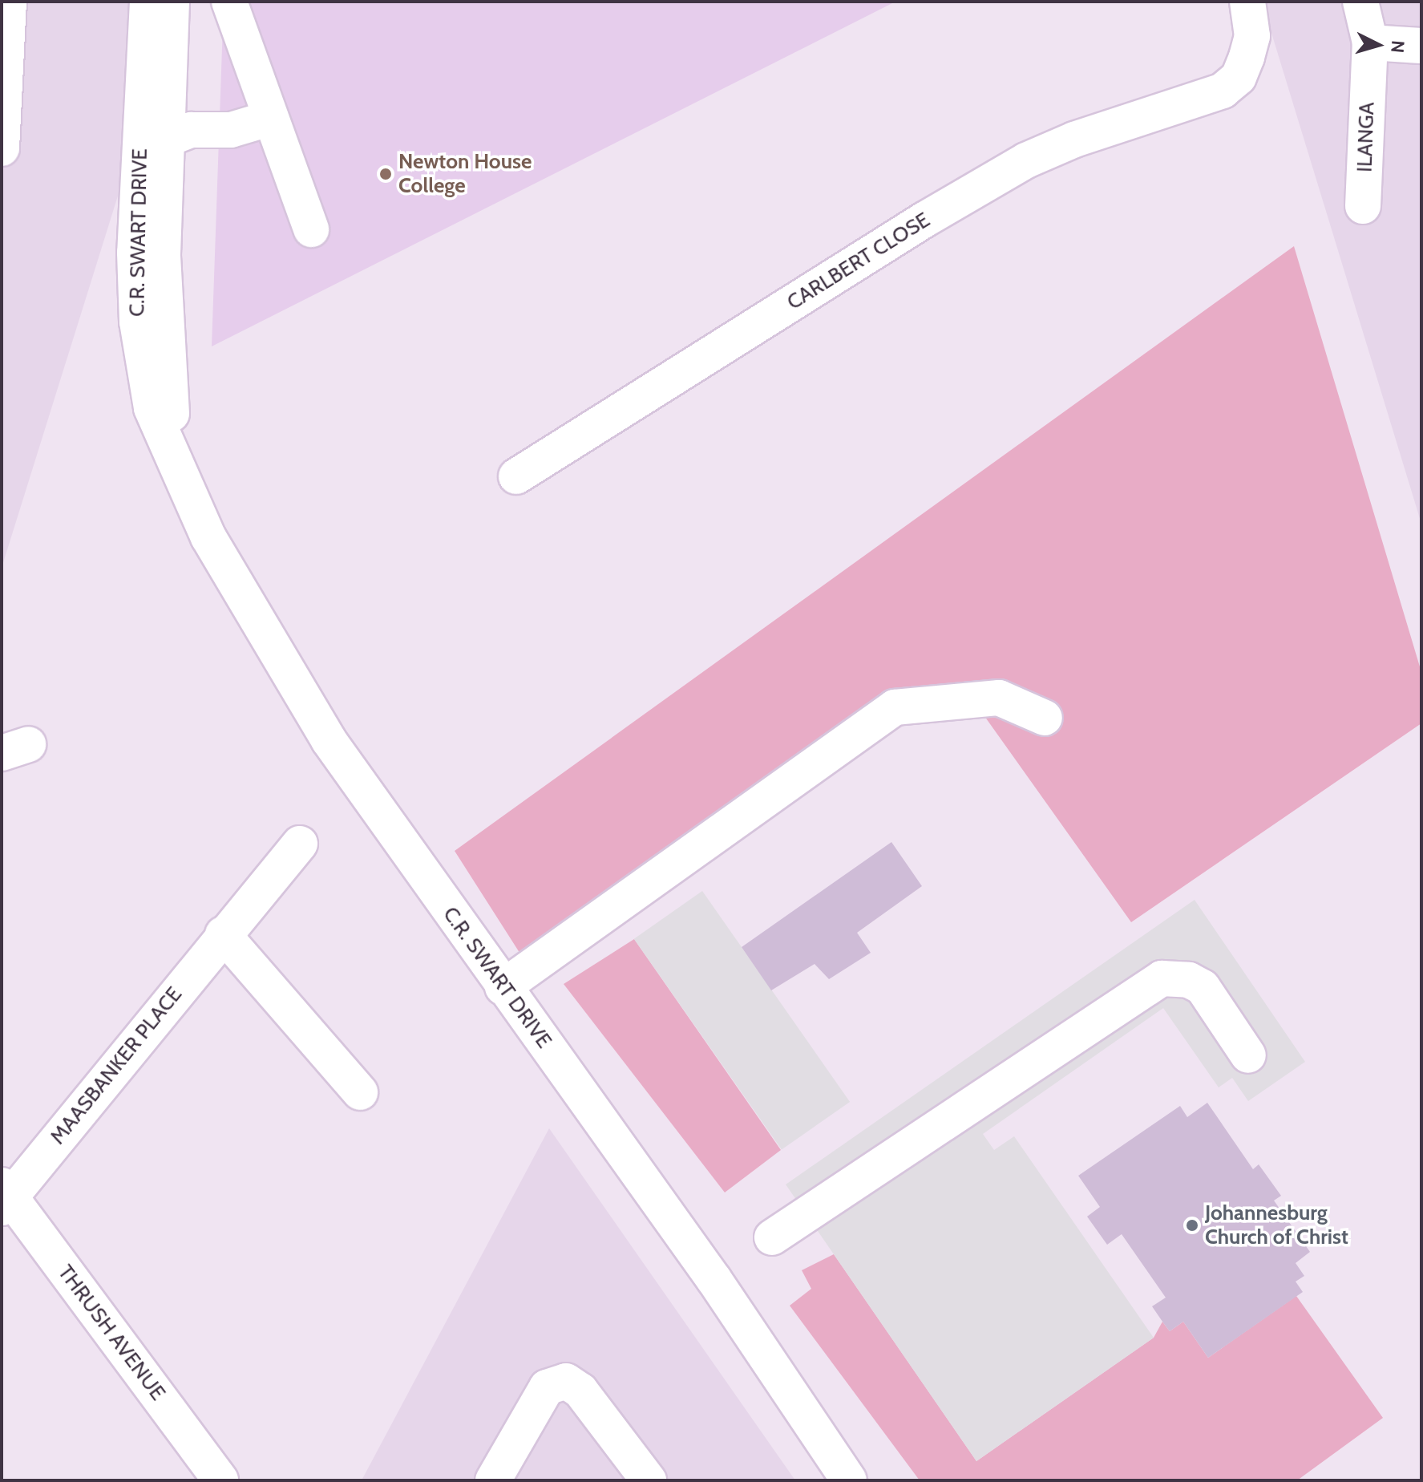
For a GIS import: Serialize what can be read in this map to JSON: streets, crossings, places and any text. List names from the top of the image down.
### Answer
{
  "streets": {
    "street": [
      "ILANGA",
      "C.R. SWART DRIVE",
      "CARLBERT CLOSE",
      "MAASBANKER PLACE",
      "THRUSH AVENUE"
    ]
  },
  "crossings": [
    ["MAASBANKER PLACE", "THRUSH AVENUE"]
  ],
  "places": ["Newton House College", "Johannesburg Church of Christ"],
  "north": "right"
}
